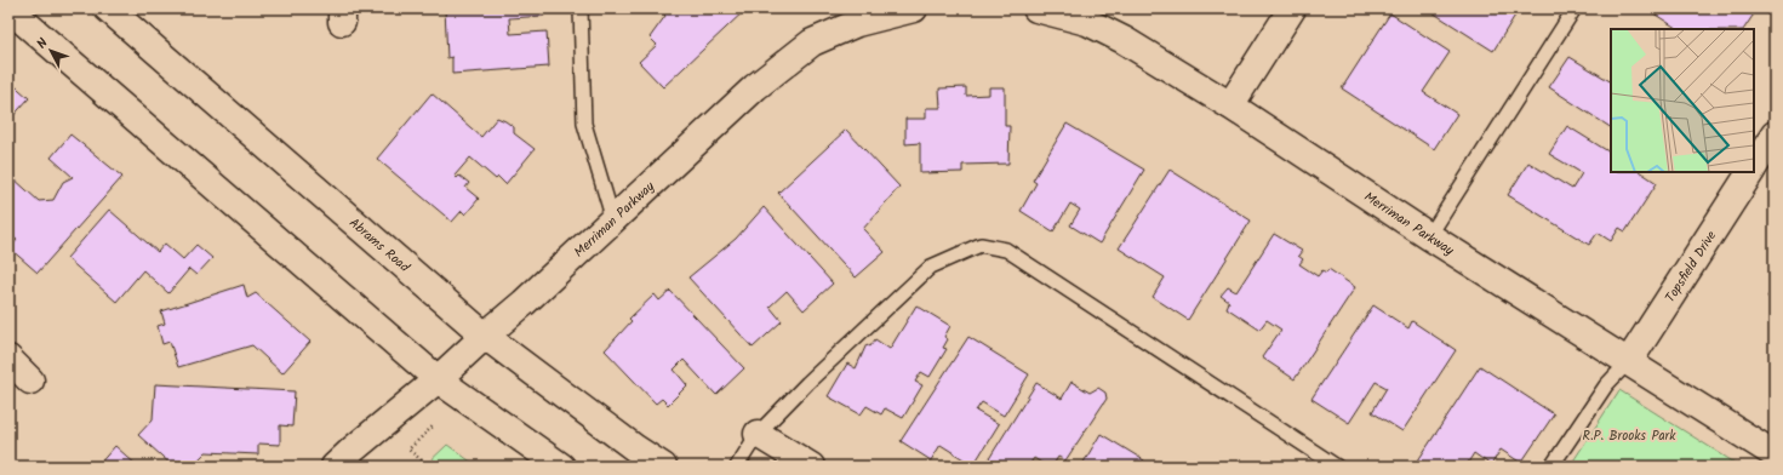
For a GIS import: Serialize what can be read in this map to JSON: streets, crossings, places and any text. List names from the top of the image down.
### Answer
{
  "streets": {
    "street": ["Merriman Parkway", "Abrams Road", "Topsfield Drive"]
  },
  "crossings": [
    ["Merriman Parkway", "Abrams Road"],
    ["Merriman Parkway", "Topsfield Drive"]
  ],
  "parks": ["R.P. Brooks Park"],
  "north": "top left"
}
